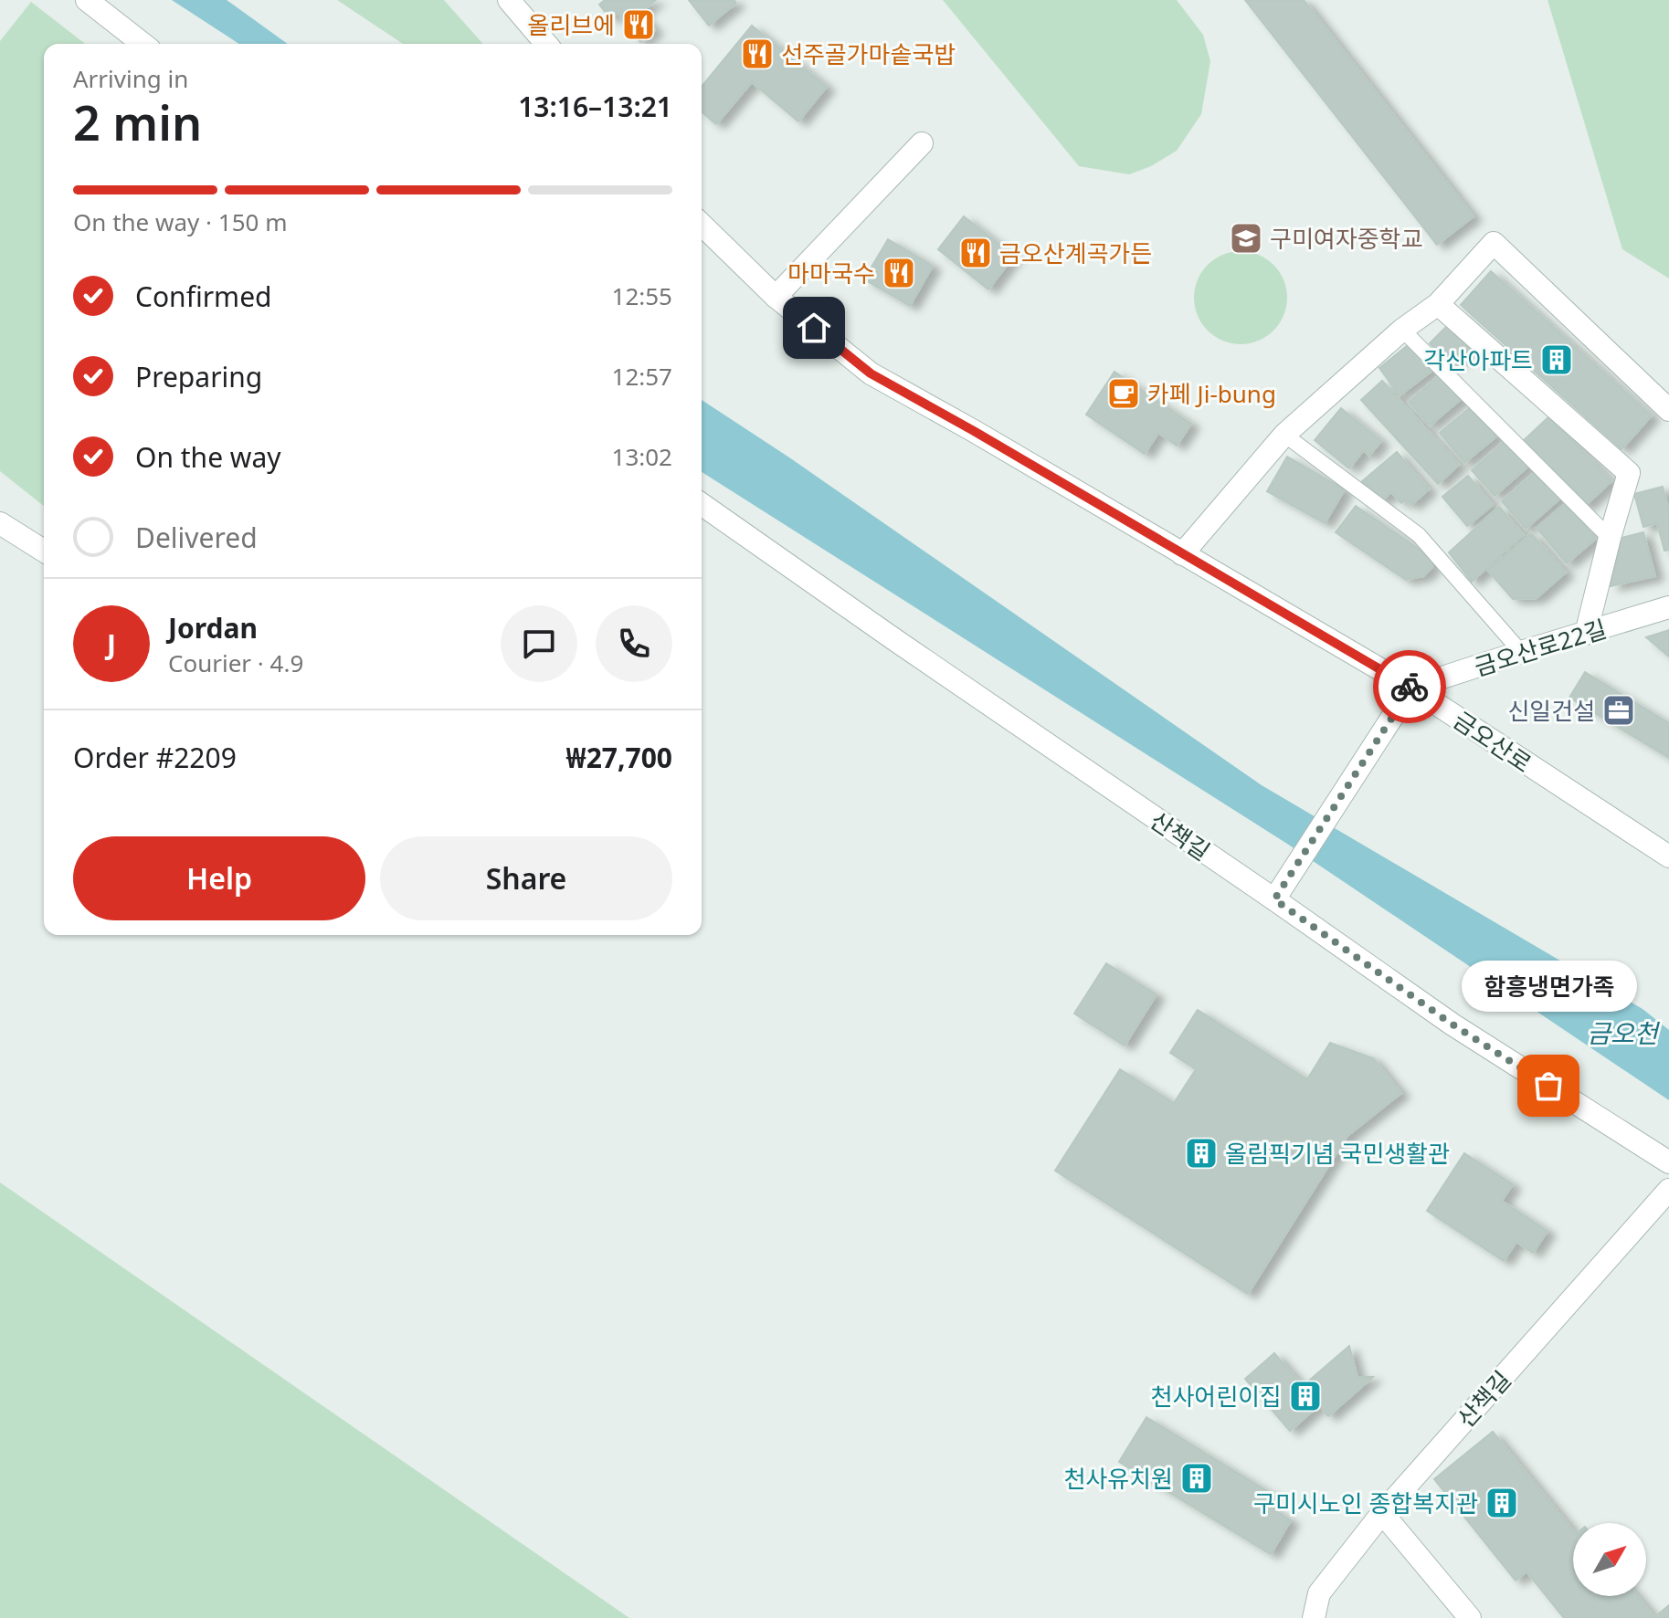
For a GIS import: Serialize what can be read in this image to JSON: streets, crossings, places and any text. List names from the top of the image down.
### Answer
{
  "streets": {
    "street": ["금오산로22길", "금오산로", "산책길"]
  },
  "crossings": [
    ["금오산로22길", "금오산로"]
  ],
  "water": ["금오천"],
  "places": {
    "restaurant": [
      "올리브에",
      "선주골가마솥국밥",
      "금오산계곡가든",
      "마마국수"
    ],
    "school or university": ["구미여자중학교"],
    "building": [
      "각산아파트",
      "올림픽기념 국민생활관",
      "천사어린이집",
      "천사유치원",
      "구미시노인 종합복지관"
    ],
    "cafe": ["카페 Ji-bung"],
    "office": ["신일건설"],
    "other": ["함흥냉면가족"]
  },
  "north": "top right",
  "page": {
    "heading": ["2 min", "Arriving in", "13:16–13:21"],
    "panel": [
      "Jordan",
      "Courier · 4.9",
      "Order #2209",
      "₩27,700"
    ],
    "bar": "On the way · 150 m",
    "list": [
      ["Confirmed", "12:55"],
      ["Preparing", "12:57"],
      ["On the way", "13:02"],
      "Delivered"
    ],
    "round": "J",
    "buttons": ["Help", "Share"],
    "bubble": "함흥냉면가족"
  }
}
